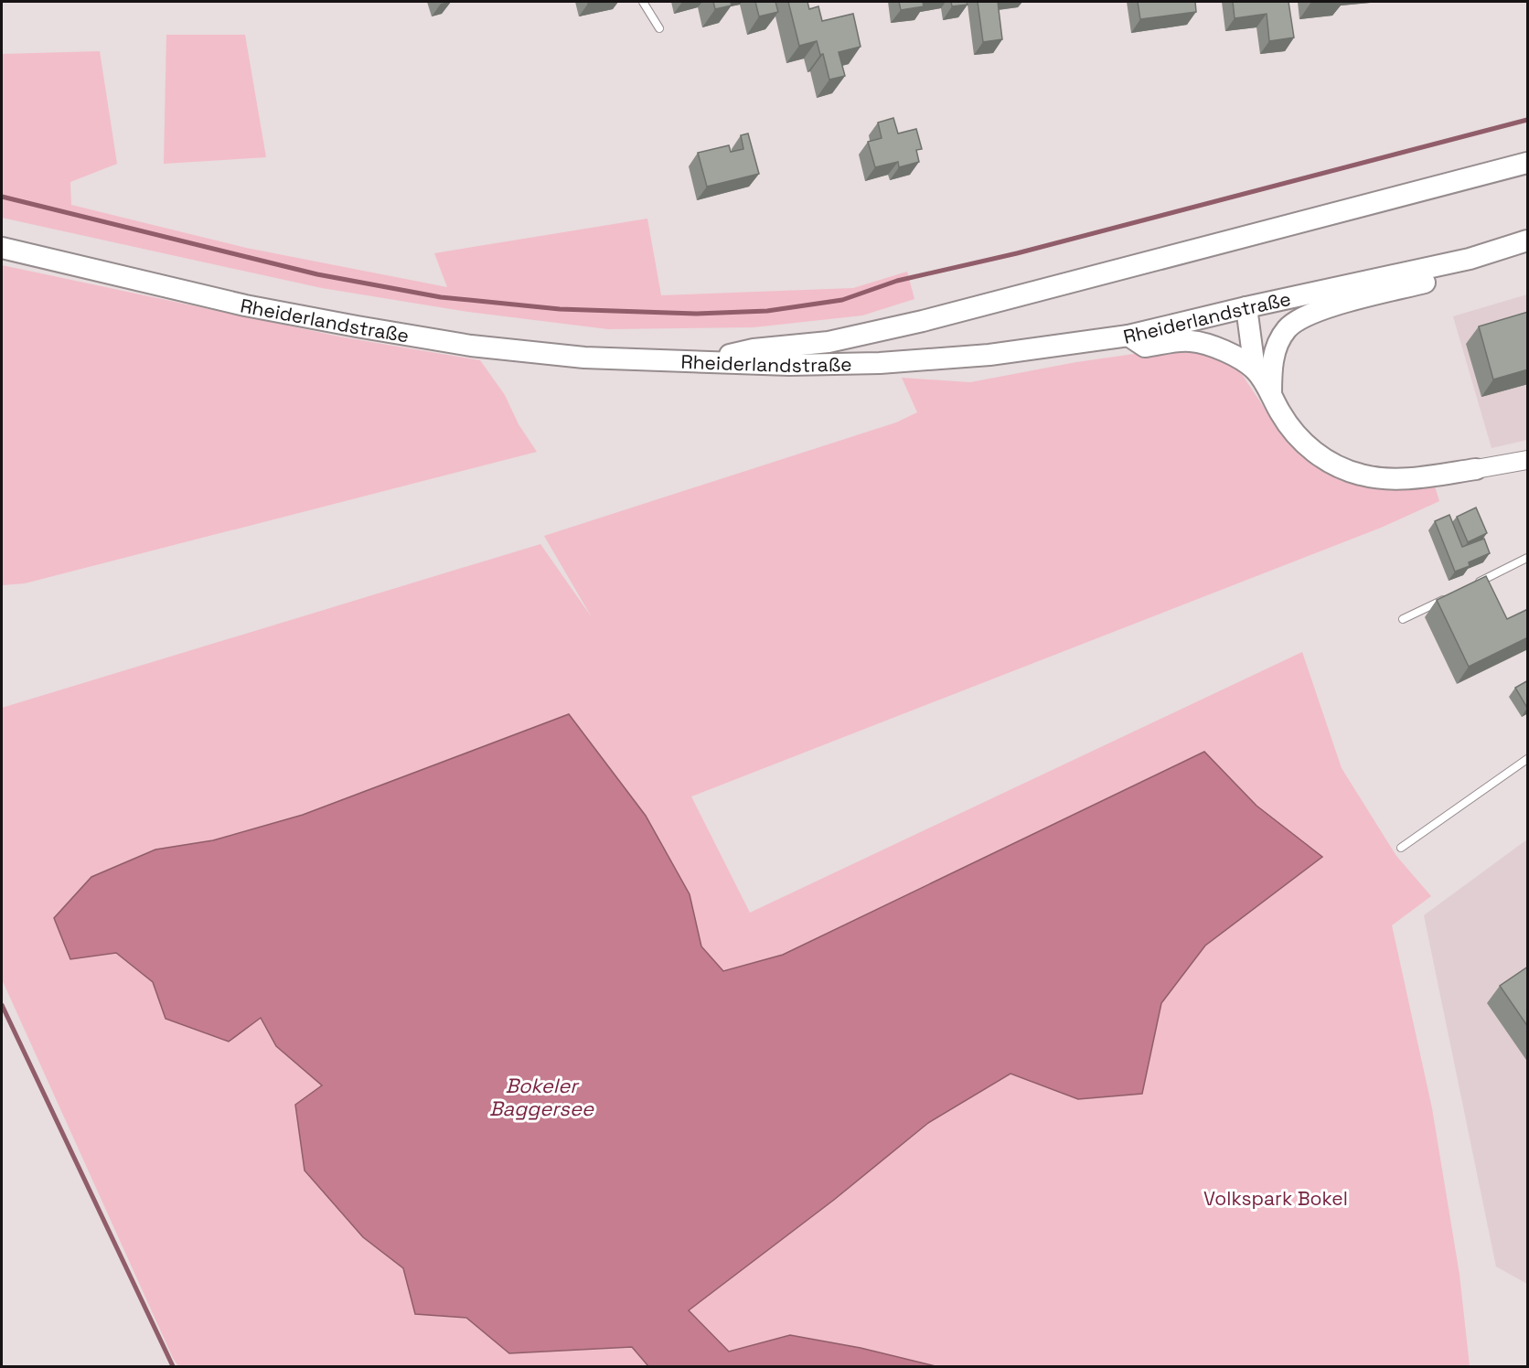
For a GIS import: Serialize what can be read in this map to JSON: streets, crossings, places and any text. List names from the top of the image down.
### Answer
{
  "streets": {
    "main road": ["Rheiderlandstraße"]
  },
  "water": ["Bokeler Baggersee"],
  "parks": ["Volkspark Bokel"]
}
